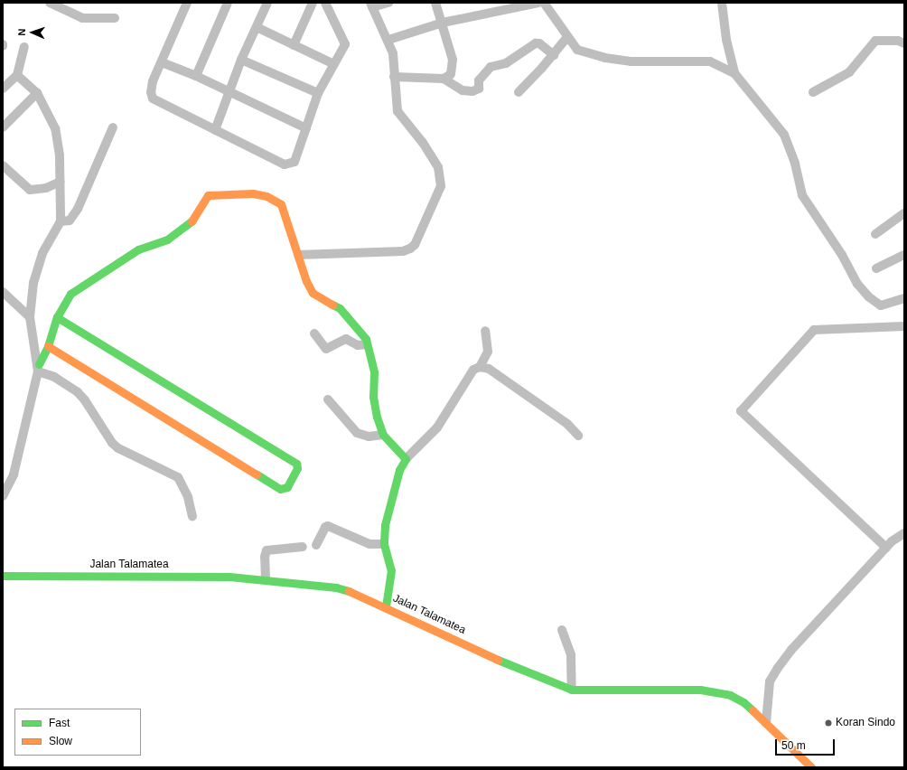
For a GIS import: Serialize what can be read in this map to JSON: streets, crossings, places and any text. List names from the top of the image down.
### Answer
{
  "streets": {
    "street": ["Jalan Talamatea"]
  },
  "places": ["Koran Sindo"],
  "legend": ["Fast", "Slow"],
  "scale_bar": "50 m",
  "north": "left"
}
